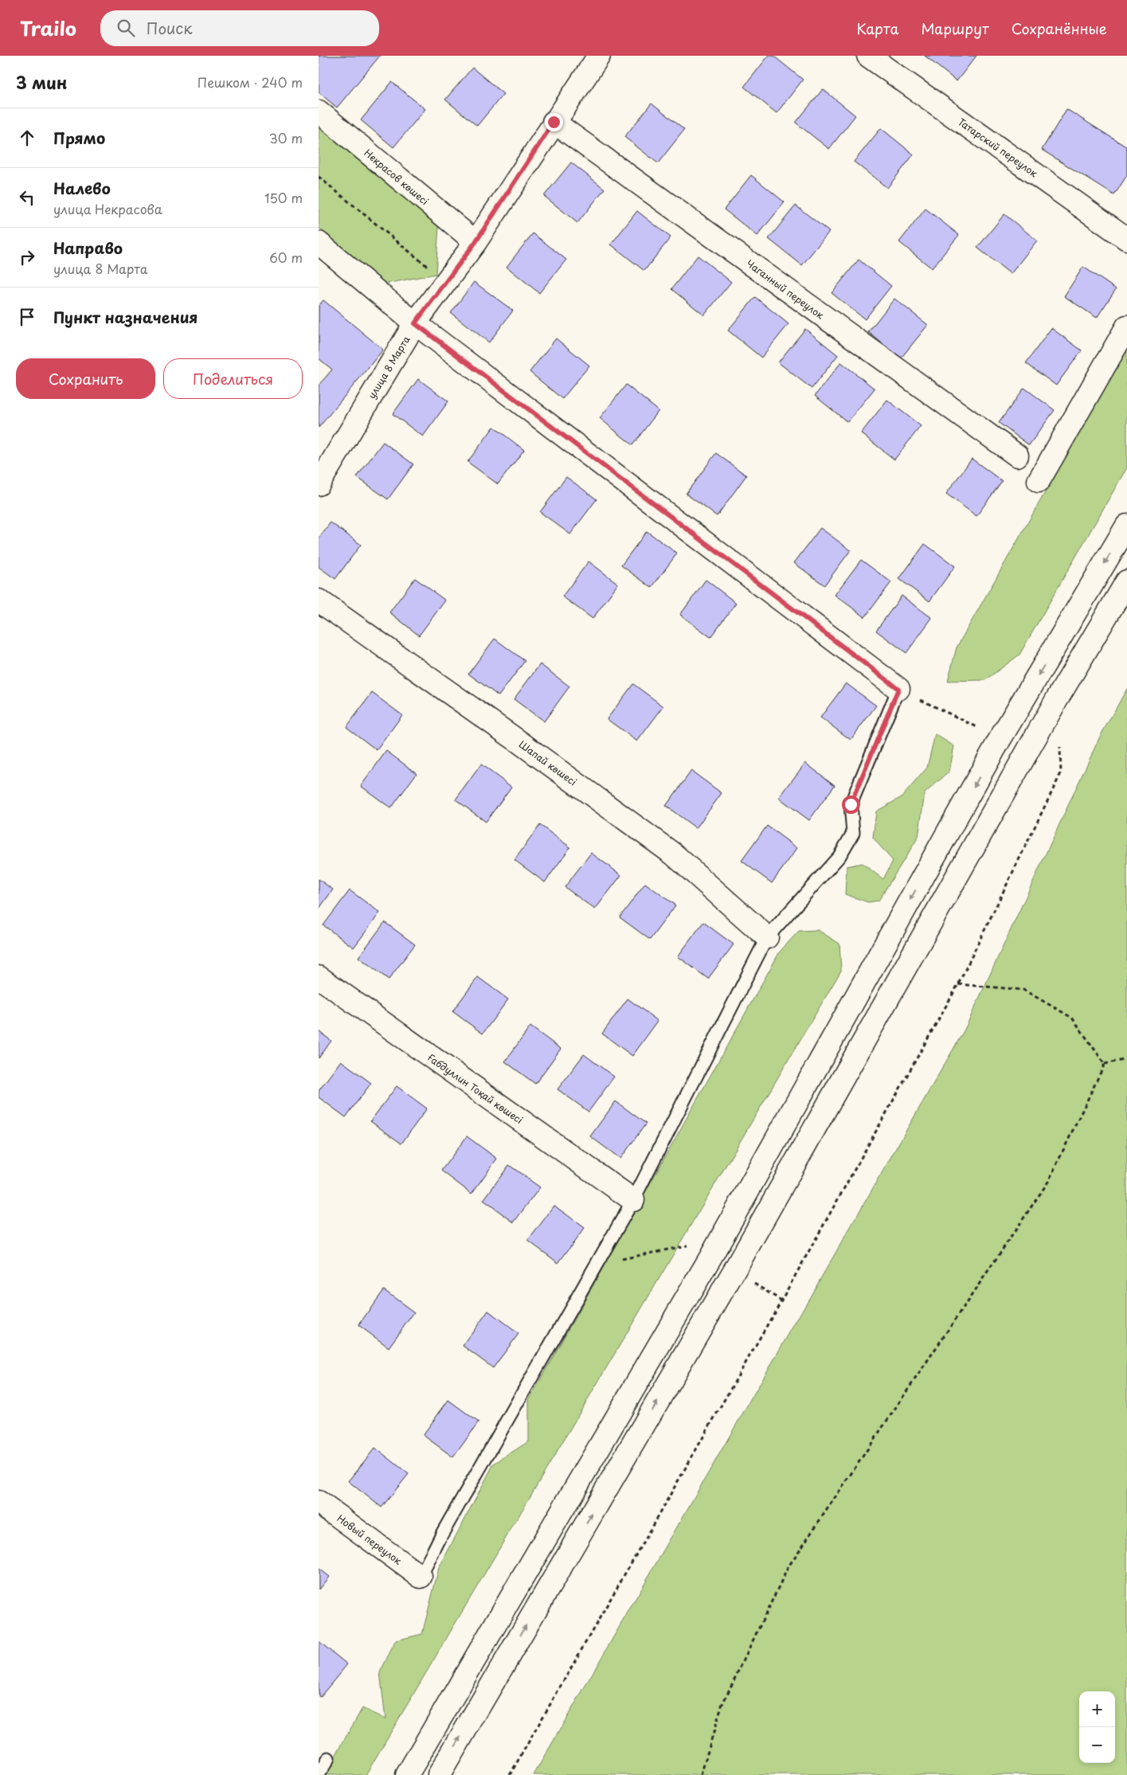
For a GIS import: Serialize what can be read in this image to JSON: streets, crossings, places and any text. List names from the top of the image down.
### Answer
{
  "streets": {
    "street": [
      "Татарский переулок",
      "Некрасов көшесі",
      "Чаганный переулок",
      "улица 8 Марта",
      "Шапай көшесі",
      "Ғабдуллин Тоқай көшесі",
      "Новый переулок"
    ]
  },
  "crossings": [
    ["Некрасов көшесі", "улица 8 Марта"],
    ["Чаганный переулок", "улица 8 Марта"]
  ],
  "page": {
    "header": "Trailo",
    "search": "Поиск",
    "nav": ["Карта", "Маршрут", "Сохранённые"],
    "heading": ["3 мин", "Пешком · 240 m"],
    "list": [
      ["Прямо", "30 m"],
      ["Налево", "улица Некрасова", "150 m"],
      ["Направо", "улица 8 Марта", "60 m"],
      "Пункт назначения"
    ],
    "buttons": ["Сохранить", "Поделиться"],
    "map_buttons": ["+", "−"]
  }
}
